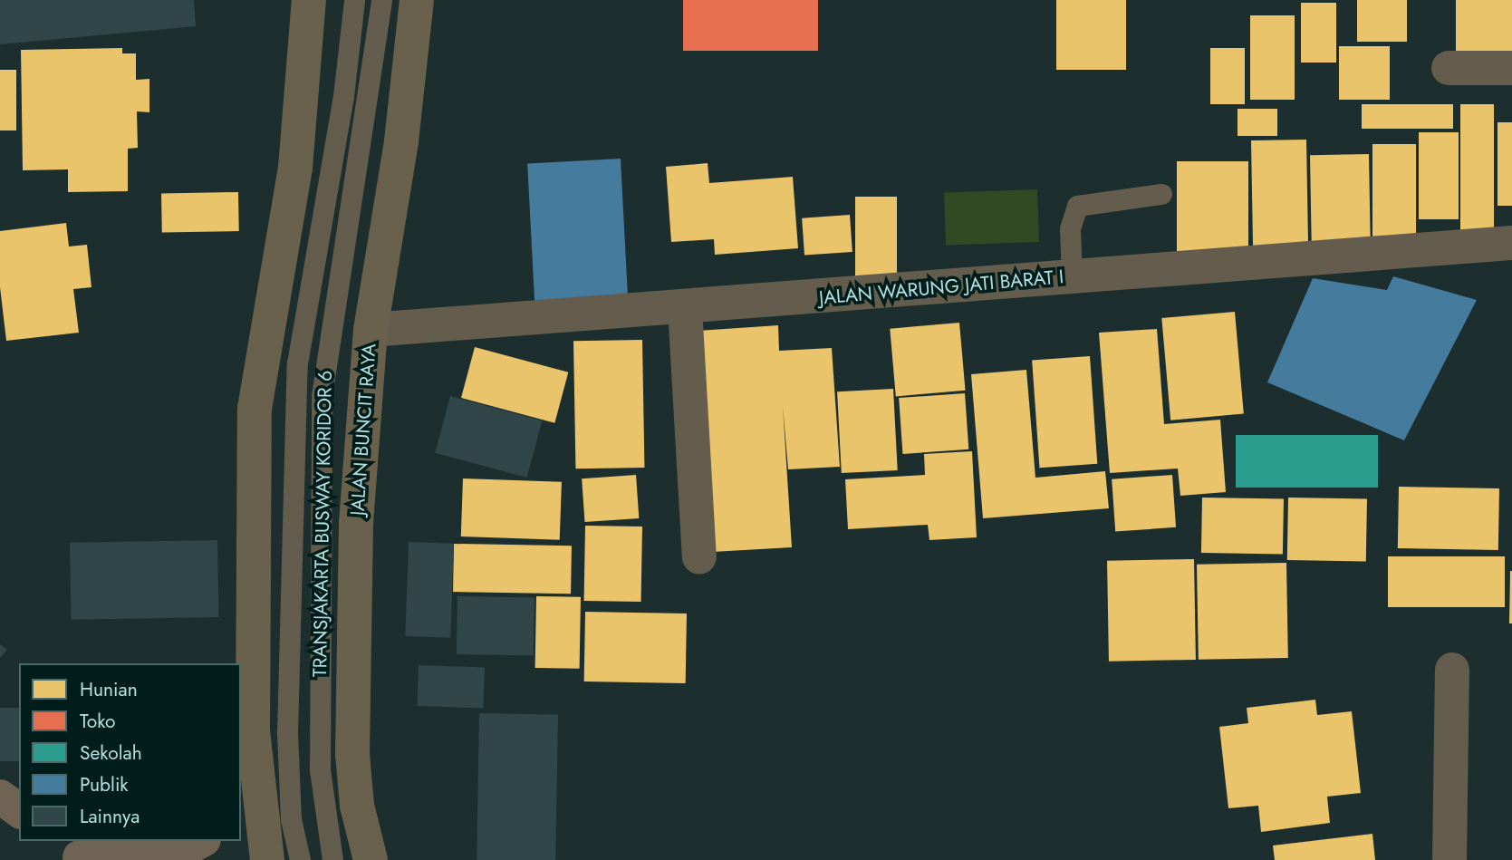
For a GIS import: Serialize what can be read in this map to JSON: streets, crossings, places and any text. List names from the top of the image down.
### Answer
{
  "streets": {
    "main road": ["JALAN BUNCIT RAYA"],
    "street": ["JALAN WARUNG JATI BARAT I"],
    "lane": ["TRANSJAKARTA BUSWAY KORIDOR 6"]
  },
  "crossings": [
    ["JALAN WARUNG JATI BARAT I", "JALAN BUNCIT RAYA"]
  ],
  "legend": [
    "Hunian",
    "Toko",
    "Sekolah",
    "Publik",
    "Lainnya"
  ]
}
